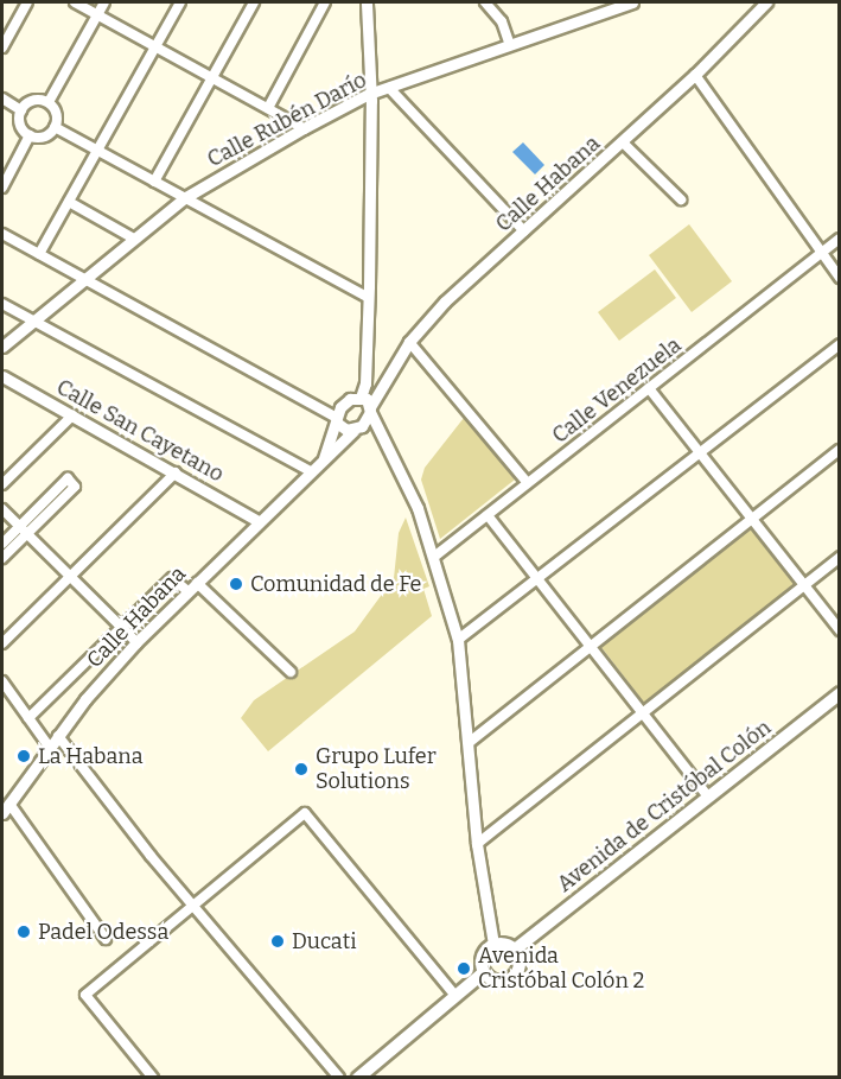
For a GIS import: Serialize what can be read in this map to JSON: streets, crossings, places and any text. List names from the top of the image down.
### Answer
{
  "streets": {
    "main road": ["Avenida de Cristóbal Colón"],
    "street": [
      "Calle Rubén Darío",
      "Calle Habana",
      "Calle Venezuela",
      "Calle San Cayetano"
    ]
  },
  "crossings": [
    ["Calle Habana", "Calle San Cayetano"]
  ],
  "places": [
    "Comunidad de Fe",
    "La Habana",
    "Grupo Lufer Solutions",
    "Padel Odessa",
    "Ducati",
    "Avenida Cristóbal Colón 2"
  ]
}
